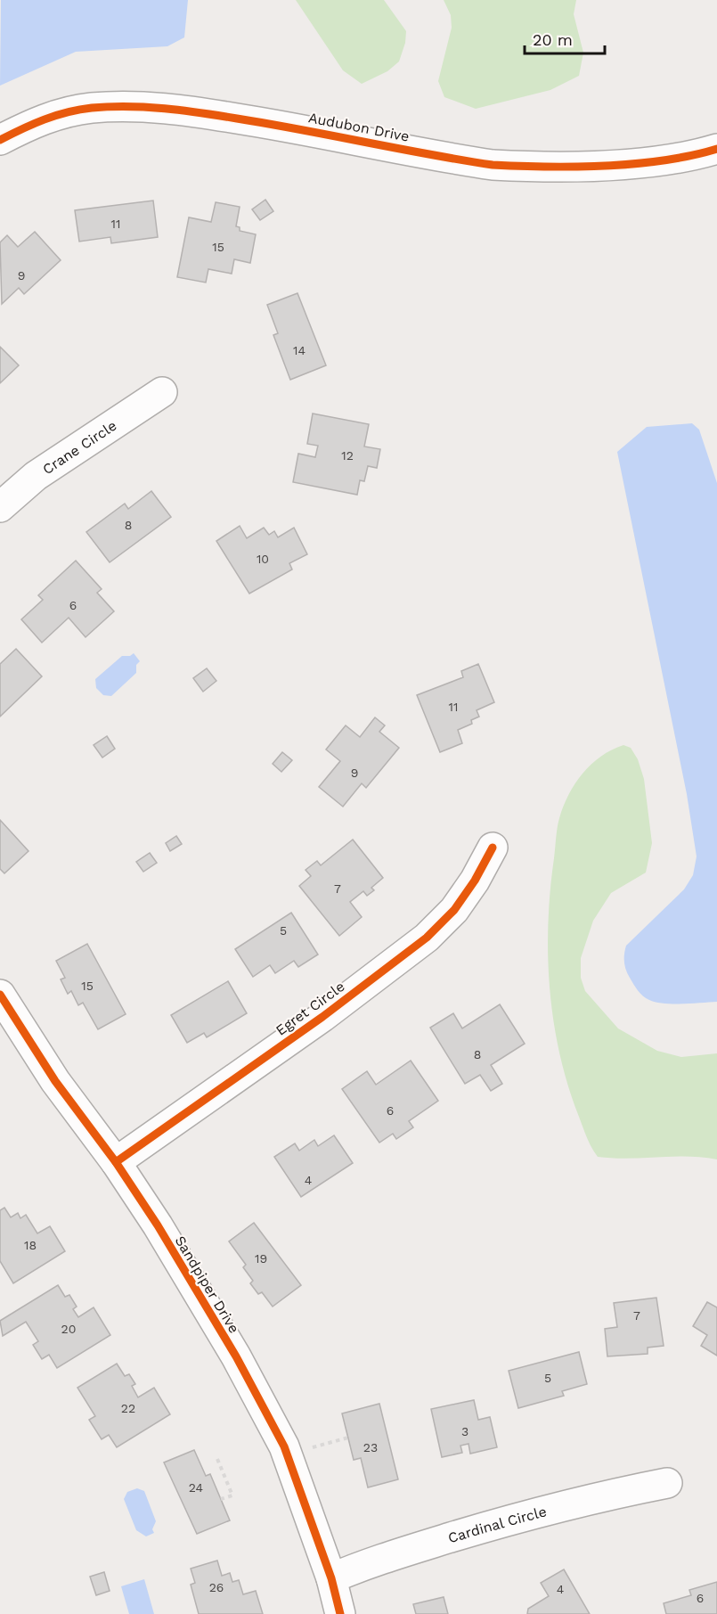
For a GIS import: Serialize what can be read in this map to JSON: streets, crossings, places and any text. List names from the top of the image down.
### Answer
{
  "streets": {
    "street": [
      "Audubon Drive",
      "Crane Circle",
      "Egret Circle",
      "Sandpiper Drive",
      "Cardinal Circle"
    ]
  },
  "crossings": [
    ["Egret Circle", "Sandpiper Drive"],
    ["Sandpiper Drive", "Cardinal Circle"]
  ],
  "house_numbers": [
    "11",
    "15",
    "9",
    "14",
    "12",
    "8",
    "10",
    "6",
    "11",
    "9",
    "7",
    "5",
    "15",
    "8",
    "6",
    "4",
    "18",
    "19",
    "7",
    "20",
    "5",
    "22",
    "3",
    "23",
    "24",
    "26",
    "4",
    "6"
  ],
  "scale_bar": "20 m"
}
